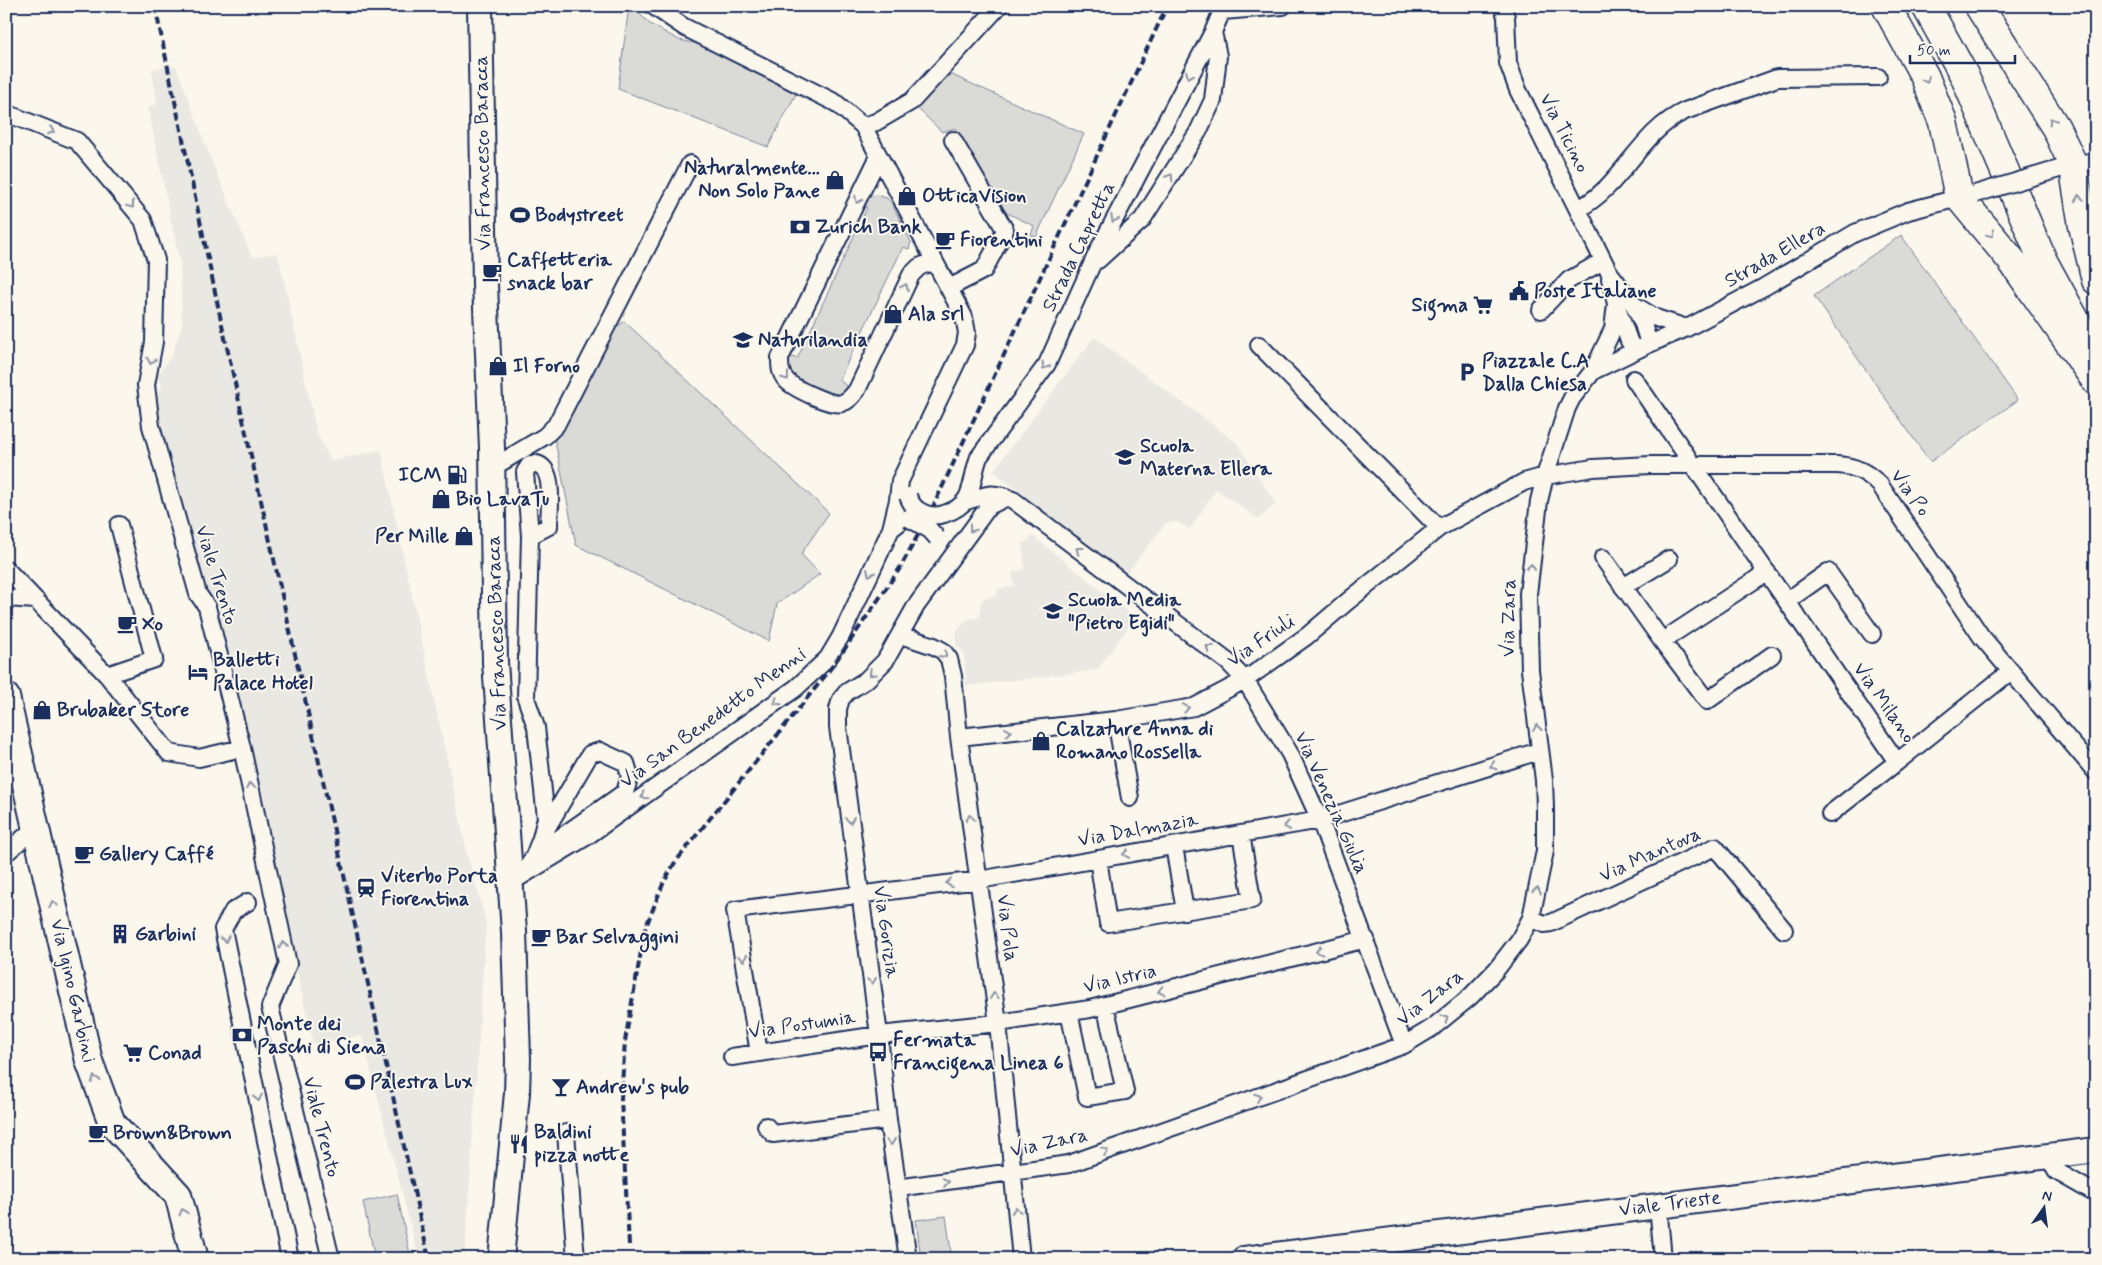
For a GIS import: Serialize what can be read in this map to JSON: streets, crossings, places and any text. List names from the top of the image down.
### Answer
{
  "streets": {
    "main road": ["Via Francesco Baracca", "Via Igino Garbini", "Viale Trieste"],
    "street": [
      "Via Ticino",
      "Strada Capretta",
      "Strada Ellera",
      "Via Po",
      "Viale Trento",
      "Via Zara",
      "Via Friuli",
      "Via Milano",
      "Via San Benedetto Menni",
      "Via Venezia Giulia",
      "Via Dalmazia",
      "Via Mantova",
      "Via Pola",
      "Via Gorizia",
      "Via Istria",
      "Via Postumia"
    ]
  },
  "crossings": [
    ["Via Francesco Baracca", "Via San Benedetto Menni"],
    ["Strada Capretta", "Via Venezia Giulia"],
    ["Strada Ellera", "Via Po"],
    ["Strada Ellera", "Via Zara"],
    ["Strada Ellera", "Via Friuli"],
    ["Via Po", "Via Zara"],
    ["Via Po", "Via Friuli"],
    ["Via Po", "Via Milano"],
    ["Via Zara", "Via Friuli"],
    ["Via Zara", "Via Venezia Giulia"],
    ["Via Zara", "Via Dalmazia"],
    ["Via Zara", "Via Mantova"],
    ["Via Zara", "Via Pola"],
    ["Via Zara", "Via Gorizia"],
    ["Via Friuli", "Via Venezia Giulia"],
    ["Via Friuli", "Via Pola"],
    ["Via Venezia Giulia", "Via Dalmazia"],
    ["Via Venezia Giulia", "Via Gorizia"],
    ["Via Venezia Giulia", "Via Istria"],
    ["Via Dalmazia", "Via Pola"],
    ["Via Dalmazia", "Via Gorizia"],
    ["Via Dalmazia", "Via Postumia"],
    ["Via Pola", "Via Gorizia"],
    ["Via Pola", "Via Istria"],
    ["Via Gorizia", "Via Istria"],
    ["Via Gorizia", "Via Postumia"],
    ["Via Istria", "Via Postumia"]
  ],
  "one_way": [
    "Via Zara",
    "Via Friuli",
    "Via San Benedetto Menni",
    "Via Venezia Giulia",
    "Via Dalmazia",
    "Via Gorizia",
    "Via Istria",
    "Via Igino Garbini"
  ],
  "places": {
    "shop": [
      "Naturalmente... Non Solo Pane",
      "OtticaVision",
      "Ala srl",
      "Il Forno",
      "Bio LavaTu",
      "Per Mille",
      "Brubaker Store",
      "Calzature Anna di Romano Rossella"
    ],
    "sports": ["Bodystreet", "Palestra Lux"],
    "bank": ["Zurich Bank", "Monte dei Paschi di Siena"],
    "cafe": [
      "Fiorentini",
      "Caffetteria snack bar",
      "Xo",
      "Gallery Caffé",
      "Bar Selvaggini",
      "Brown&Brown"
    ],
    "public building": ["Poste Italiane"],
    "supermarket": ["Sigma", "Conad"],
    "school or university": ["Naturilandia", "Scuola Materna Ellera", "Scuola Media \"Pietro Egidi\""],
    "parking": ["Piazzale C.A Dalla Chiesa"],
    "fuel station": ["ICM"],
    "hotel": ["Balletti Palace Hotel"],
    "station": ["Viterbo Porta Fiorentina"],
    "building": ["Garbini"],
    "bus stop": ["Fermata Francigena Linea 6"],
    "bar": ["Andrew's pub"],
    "restaurant": ["Baldini pizza notte"]
  },
  "scale_bar": "50 m",
  "north": "top"
}
